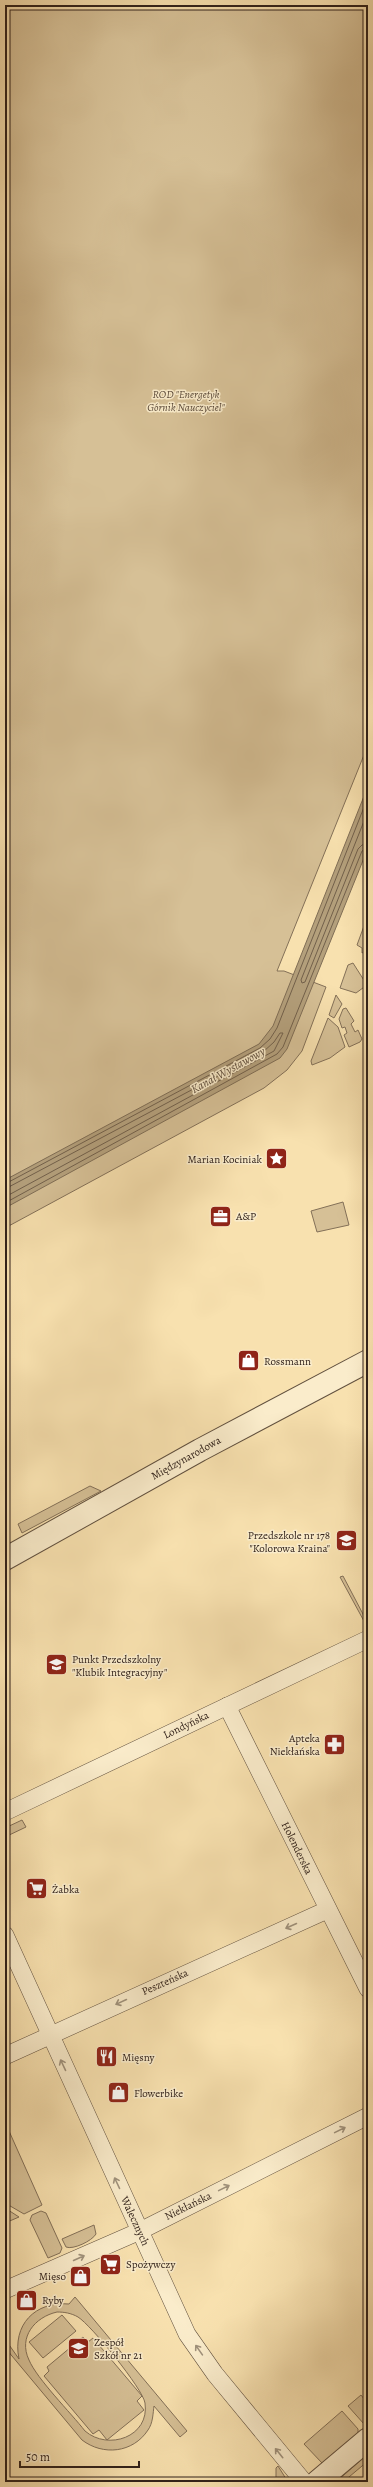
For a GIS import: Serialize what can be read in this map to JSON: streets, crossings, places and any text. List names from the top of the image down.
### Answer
{
  "streets": {
    "street": [
      "Międzynarodowa",
      "Londyńska",
      "Holenderska",
      "Peszteńska",
      "Niekłańska",
      "Walecznych"
    ]
  },
  "crossings": [
    ["Londyńska", "Holenderska"],
    ["Holenderska", "Peszteńska"],
    ["Peszteńska", "Walecznych"],
    ["Niekłańska", "Walecznych"]
  ],
  "one_way": ["Peszteńska", "Niekłańska", "Walecznych"],
  "water": ["Kanał Wystawowy"],
  "parks": ["ROD \"Energetyk Górnik Nauczyciel\""],
  "places": {
    "place": ["Marian Kociniak"],
    "office": ["A&P"],
    "shop": [
      "Rossmann",
      "Flowerbike",
      "Mięso",
      "Ryby"
    ],
    "school or university": ["Przedszkole nr 178 \"Kolorowa Kraina\"", "Punkt Przedszkolny \"Klubik Integracyjny\"", "Zespół Szkół nr 21"],
    "pharmacy": ["Apteka Niekłańska"],
    "supermarket": ["Żabka", "Spożywczy"],
    "restaurant": ["Mięsny"]
  },
  "scale_bar": "50 m"
}
